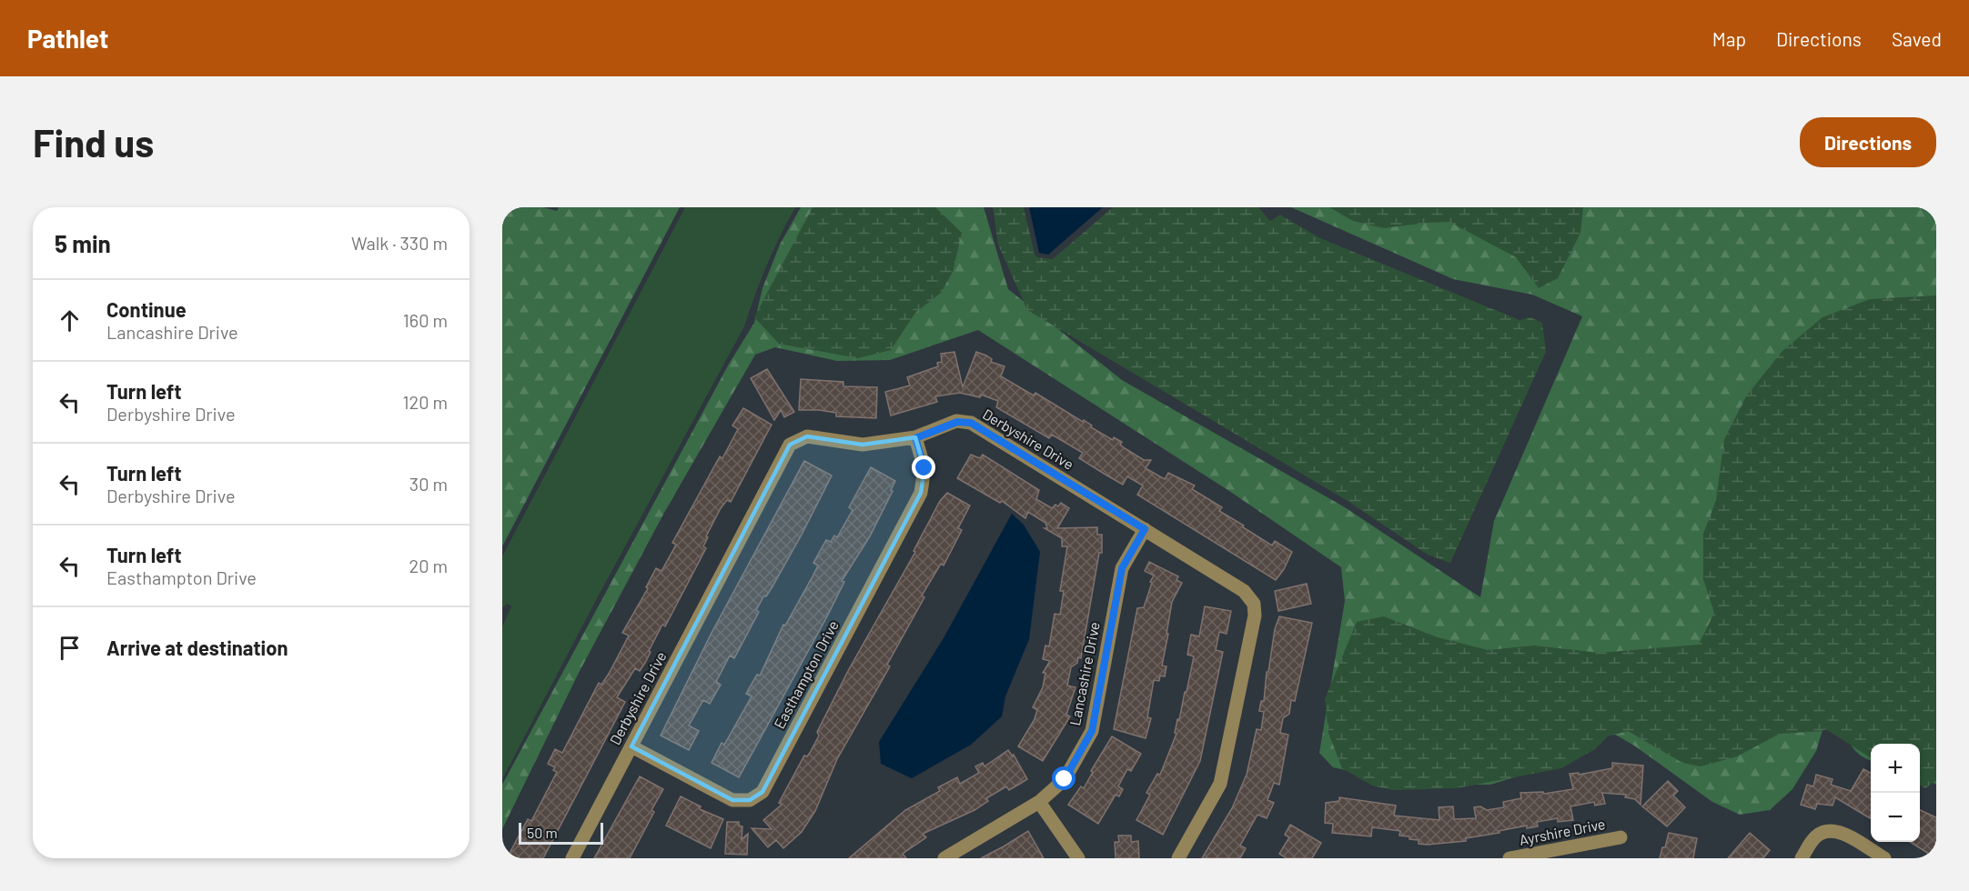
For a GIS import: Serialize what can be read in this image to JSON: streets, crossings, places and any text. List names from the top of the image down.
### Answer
{
  "streets": {
    "street": [
      "Derbyshire Drive",
      "Lancashire Drive",
      "Easthampton Drive",
      "Ayrshire Drive"
    ]
  },
  "crossings": [
    ["Derbyshire Drive", "Lancashire Drive"],
    ["Derbyshire Drive", "Easthampton Drive"]
  ],
  "scale_bar": "50 m",
  "page": {
    "header": "Pathlet",
    "nav": ["Map", "Directions", "Saved"],
    "buttons": "Directions",
    "title": "Find us",
    "heading": ["5 min", "Walk · 330 m"],
    "list": [
      ["Continue", "Lancashire Drive", "160 m"],
      ["Turn left", "Derbyshire Drive", "120 m"],
      ["Turn left", "Derbyshire Drive", "30 m"],
      ["Turn left", "Easthampton Drive", "20 m"],
      "Arrive at destination"
    ],
    "map_buttons": ["+", "−"],
    "scale": "50 m"
  }
}
